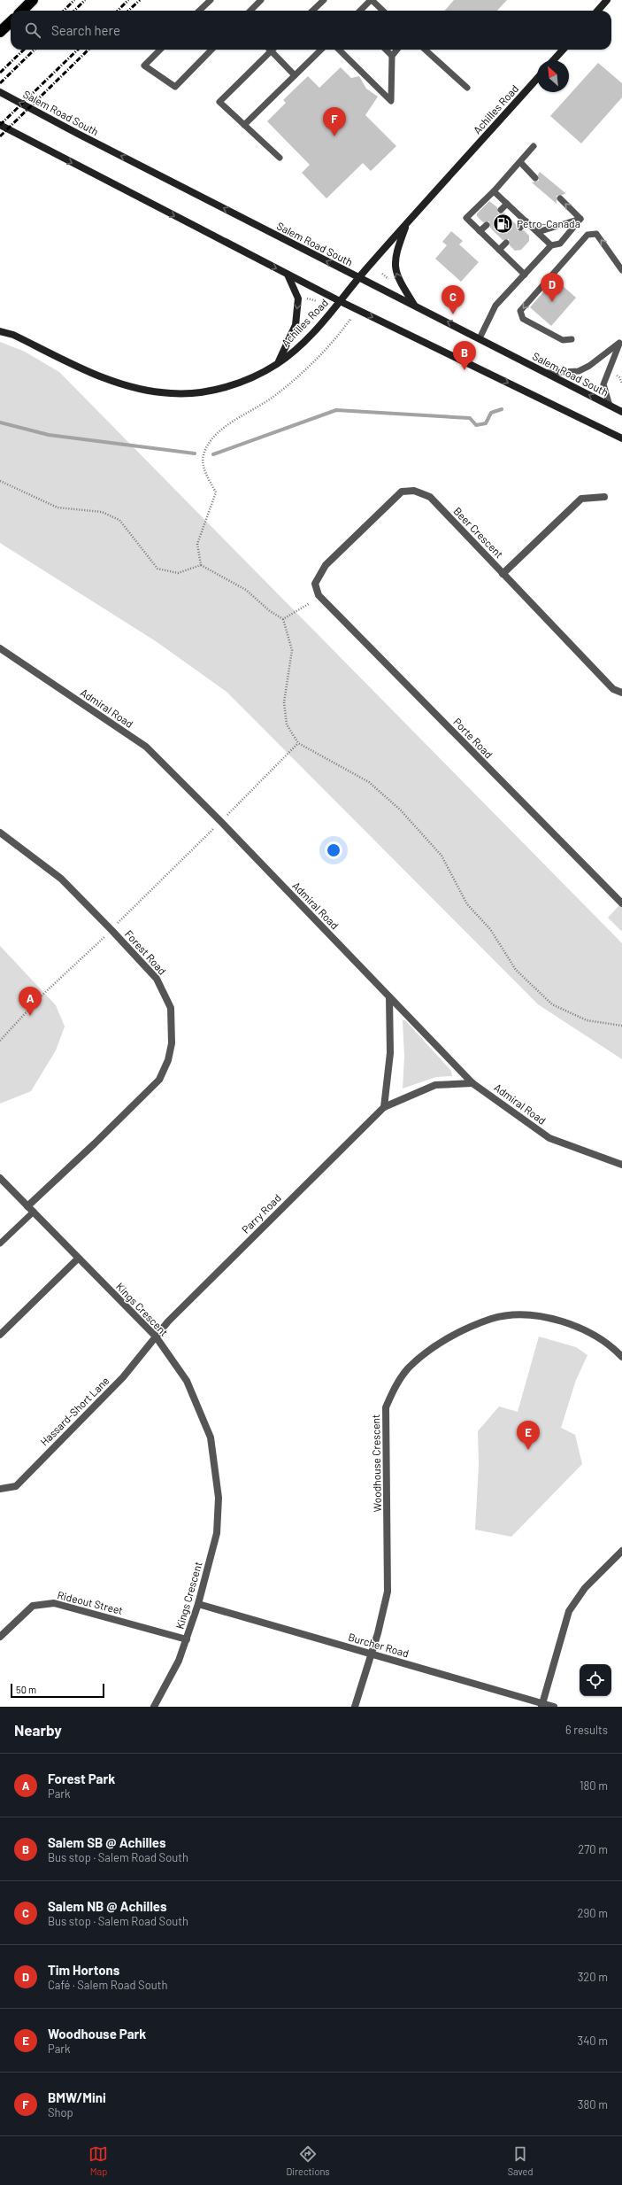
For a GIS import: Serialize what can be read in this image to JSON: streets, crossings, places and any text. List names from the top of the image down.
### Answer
{
  "streets": {
    "main road": ["Achilles Road", "Salem Road South"],
    "street": [
      "Beer Crescent",
      "Admiral Road",
      "Porte Road",
      "Forest Road",
      "Parry Road",
      "Kings Crescent",
      "Hassard-Short Lane",
      "Woodhouse Crescent",
      "Rideout Street",
      "Burcher Road"
    ]
  },
  "crossings": [
    ["Achilles Road", "Salem Road South"],
    ["Beer Crescent", "Porte Road"],
    ["Admiral Road", "Parry Road"],
    ["Forest Road", "Kings Crescent"],
    ["Parry Road", "Kings Crescent"],
    ["Parry Road", "Hassard-Short Lane"],
    ["Kings Crescent", "Hassard-Short Lane"],
    ["Kings Crescent", "Rideout Street"],
    ["Kings Crescent", "Burcher Road"],
    ["Woodhouse Crescent", "Burcher Road"]
  ],
  "places": {
    "fuel station": ["Petro-Canada"]
  },
  "scale_bar": "50 m",
  "north": "top left",
  "page": {
    "search": "Search here",
    "pins": [
      "F",
      "D",
      "C",
      "B",
      "A",
      "E"
    ],
    "scale": "50 m",
    "heading": ["Nearby", "6 results"],
    "list": [
      {
        "mark": "A",
        "name": "Forest Park",
        "note": "Park",
        "value": "180 m"
      },
      {
        "mark": "B",
        "name": "Salem SB @ Achilles",
        "note": "Bus stop · Salem Road South",
        "value": "270 m"
      },
      {
        "mark": "C",
        "name": "Salem NB @ Achilles",
        "note": "Bus stop · Salem Road South",
        "value": "290 m"
      },
      {
        "mark": "D",
        "name": "Tim Hortons",
        "note": "Café · Salem Road South",
        "value": "320 m"
      },
      {
        "mark": "E",
        "name": "Woodhouse Park",
        "note": "Park",
        "value": "340 m"
      },
      {
        "mark": "F",
        "name": "BMW/Mini",
        "note": "Shop",
        "value": "380 m"
      }
    ],
    "nav": ["Map", "Directions", "Saved"]
  }
}
